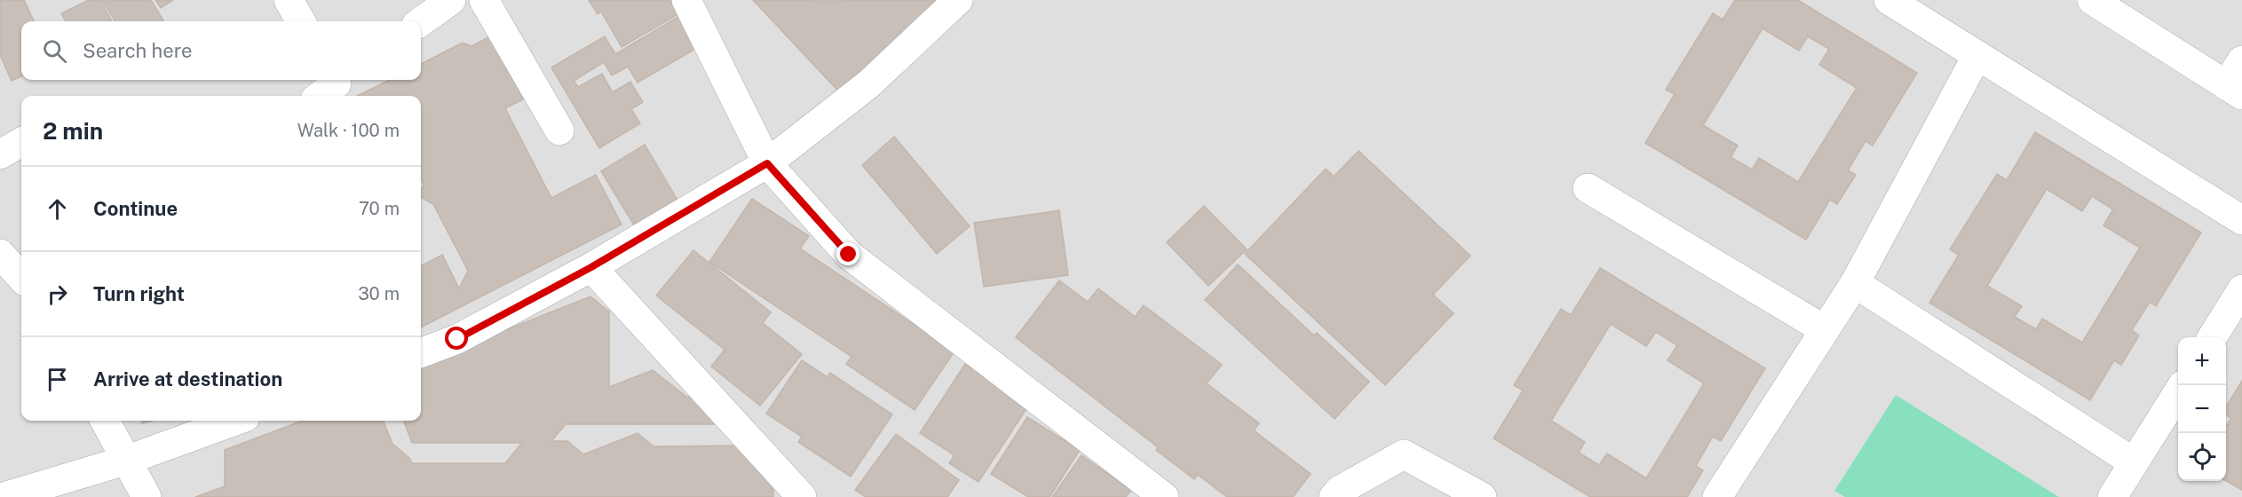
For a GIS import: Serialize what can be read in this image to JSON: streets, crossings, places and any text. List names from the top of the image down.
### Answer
{
  "page": {
    "search": "Search here",
    "heading": ["2 min", "Walk · 100 m"],
    "list": [
      ["Continue", "70 m"],
      ["Turn right", "30 m"],
      "Arrive at destination"
    ],
    "map_buttons": ["+", "−"]
  }
}
